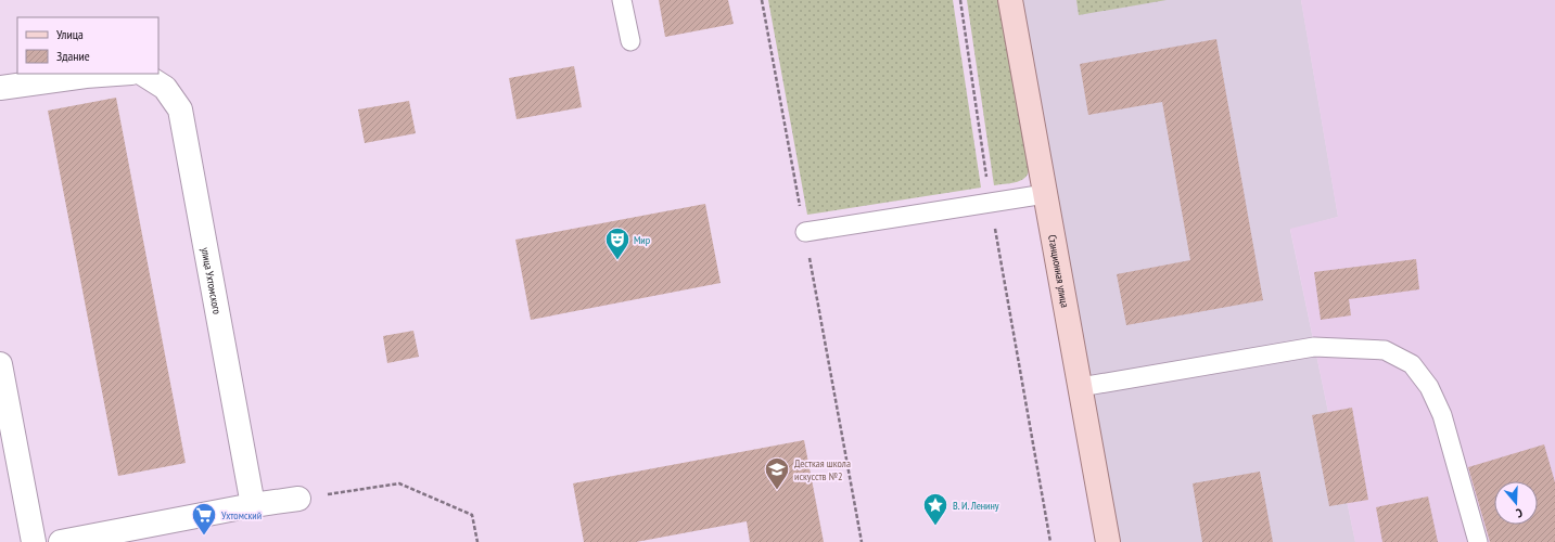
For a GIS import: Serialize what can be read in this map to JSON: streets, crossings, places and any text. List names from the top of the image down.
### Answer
{
  "streets": {
    "main road": ["Станционная улица"],
    "street": ["улица Ухтомского"]
  },
  "places": {
    "theatre": ["Мир"],
    "school or university": ["Десткая школа искусств №2"],
    "place": ["В. И. Ленину"],
    "supermarket": ["Ухтомский"]
  },
  "legend": ["Улица", "Здание"],
  "north": "bottom"
}
